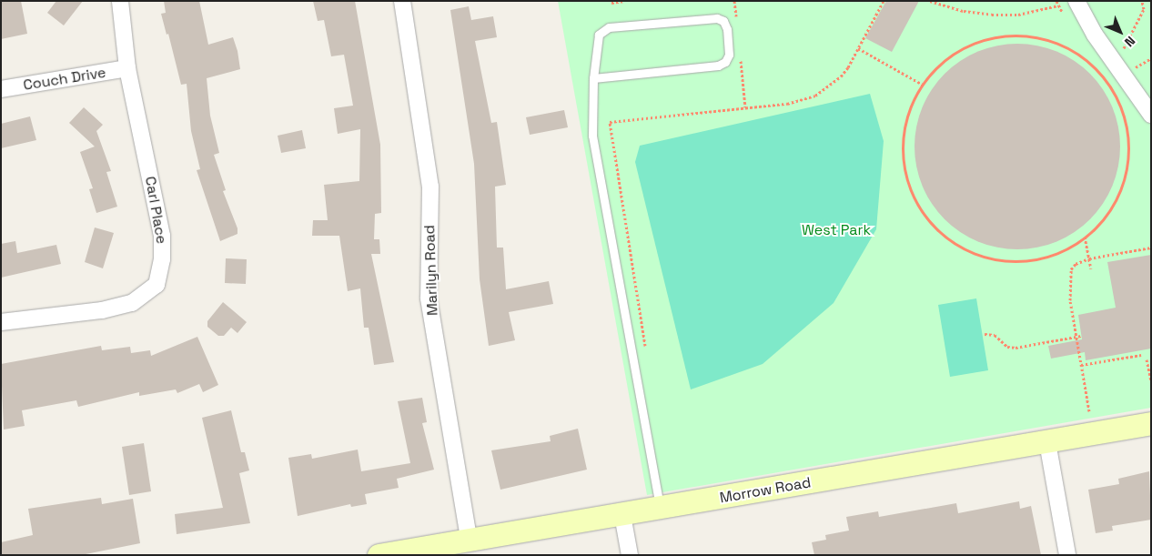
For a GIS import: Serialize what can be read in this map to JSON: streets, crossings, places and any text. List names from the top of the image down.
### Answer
{
  "streets": {
    "street": [
      "Couch Drive",
      "Carl Place",
      "Marilyn Road",
      "Morrow Road"
    ]
  },
  "crossings": [
    ["Couch Drive", "Carl Place"],
    ["Marilyn Road", "Morrow Road"]
  ],
  "parks": ["West Park"],
  "north": "bottom right"
}
